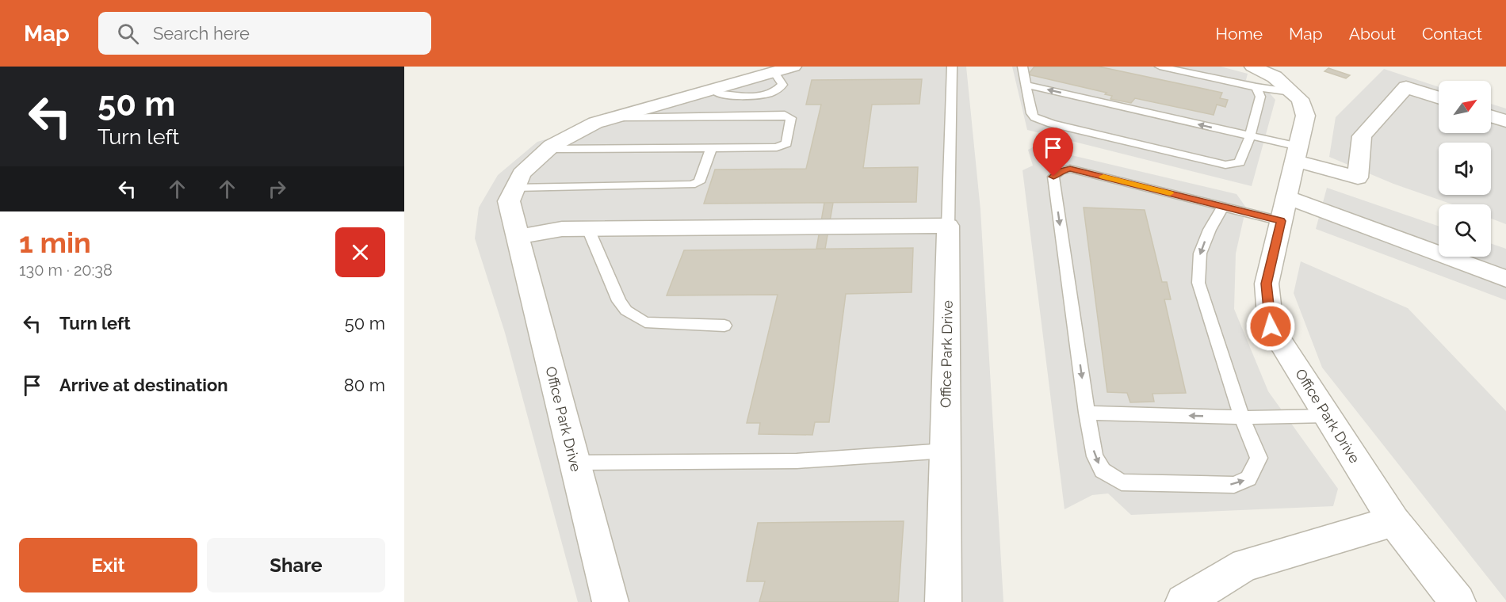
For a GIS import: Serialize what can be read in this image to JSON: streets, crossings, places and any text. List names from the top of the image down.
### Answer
{
  "streets": {
    "street": ["Office Park Drive"]
  },
  "north": "top right",
  "page": {
    "header": "Map",
    "search": "Search here",
    "nav": [
      "Home",
      "Map",
      "About",
      "Contact"
    ],
    "turn": ["50 m", "Turn left"],
    "heading": ["1 min", "130 m · 20:38"],
    "list": [
      {
        "name": "Turn left",
        "value": "50 m"
      },
      {
        "name": "Arrive at destination",
        "value": "80 m"
      }
    ],
    "buttons": ["Exit", "Share"]
  }
}
